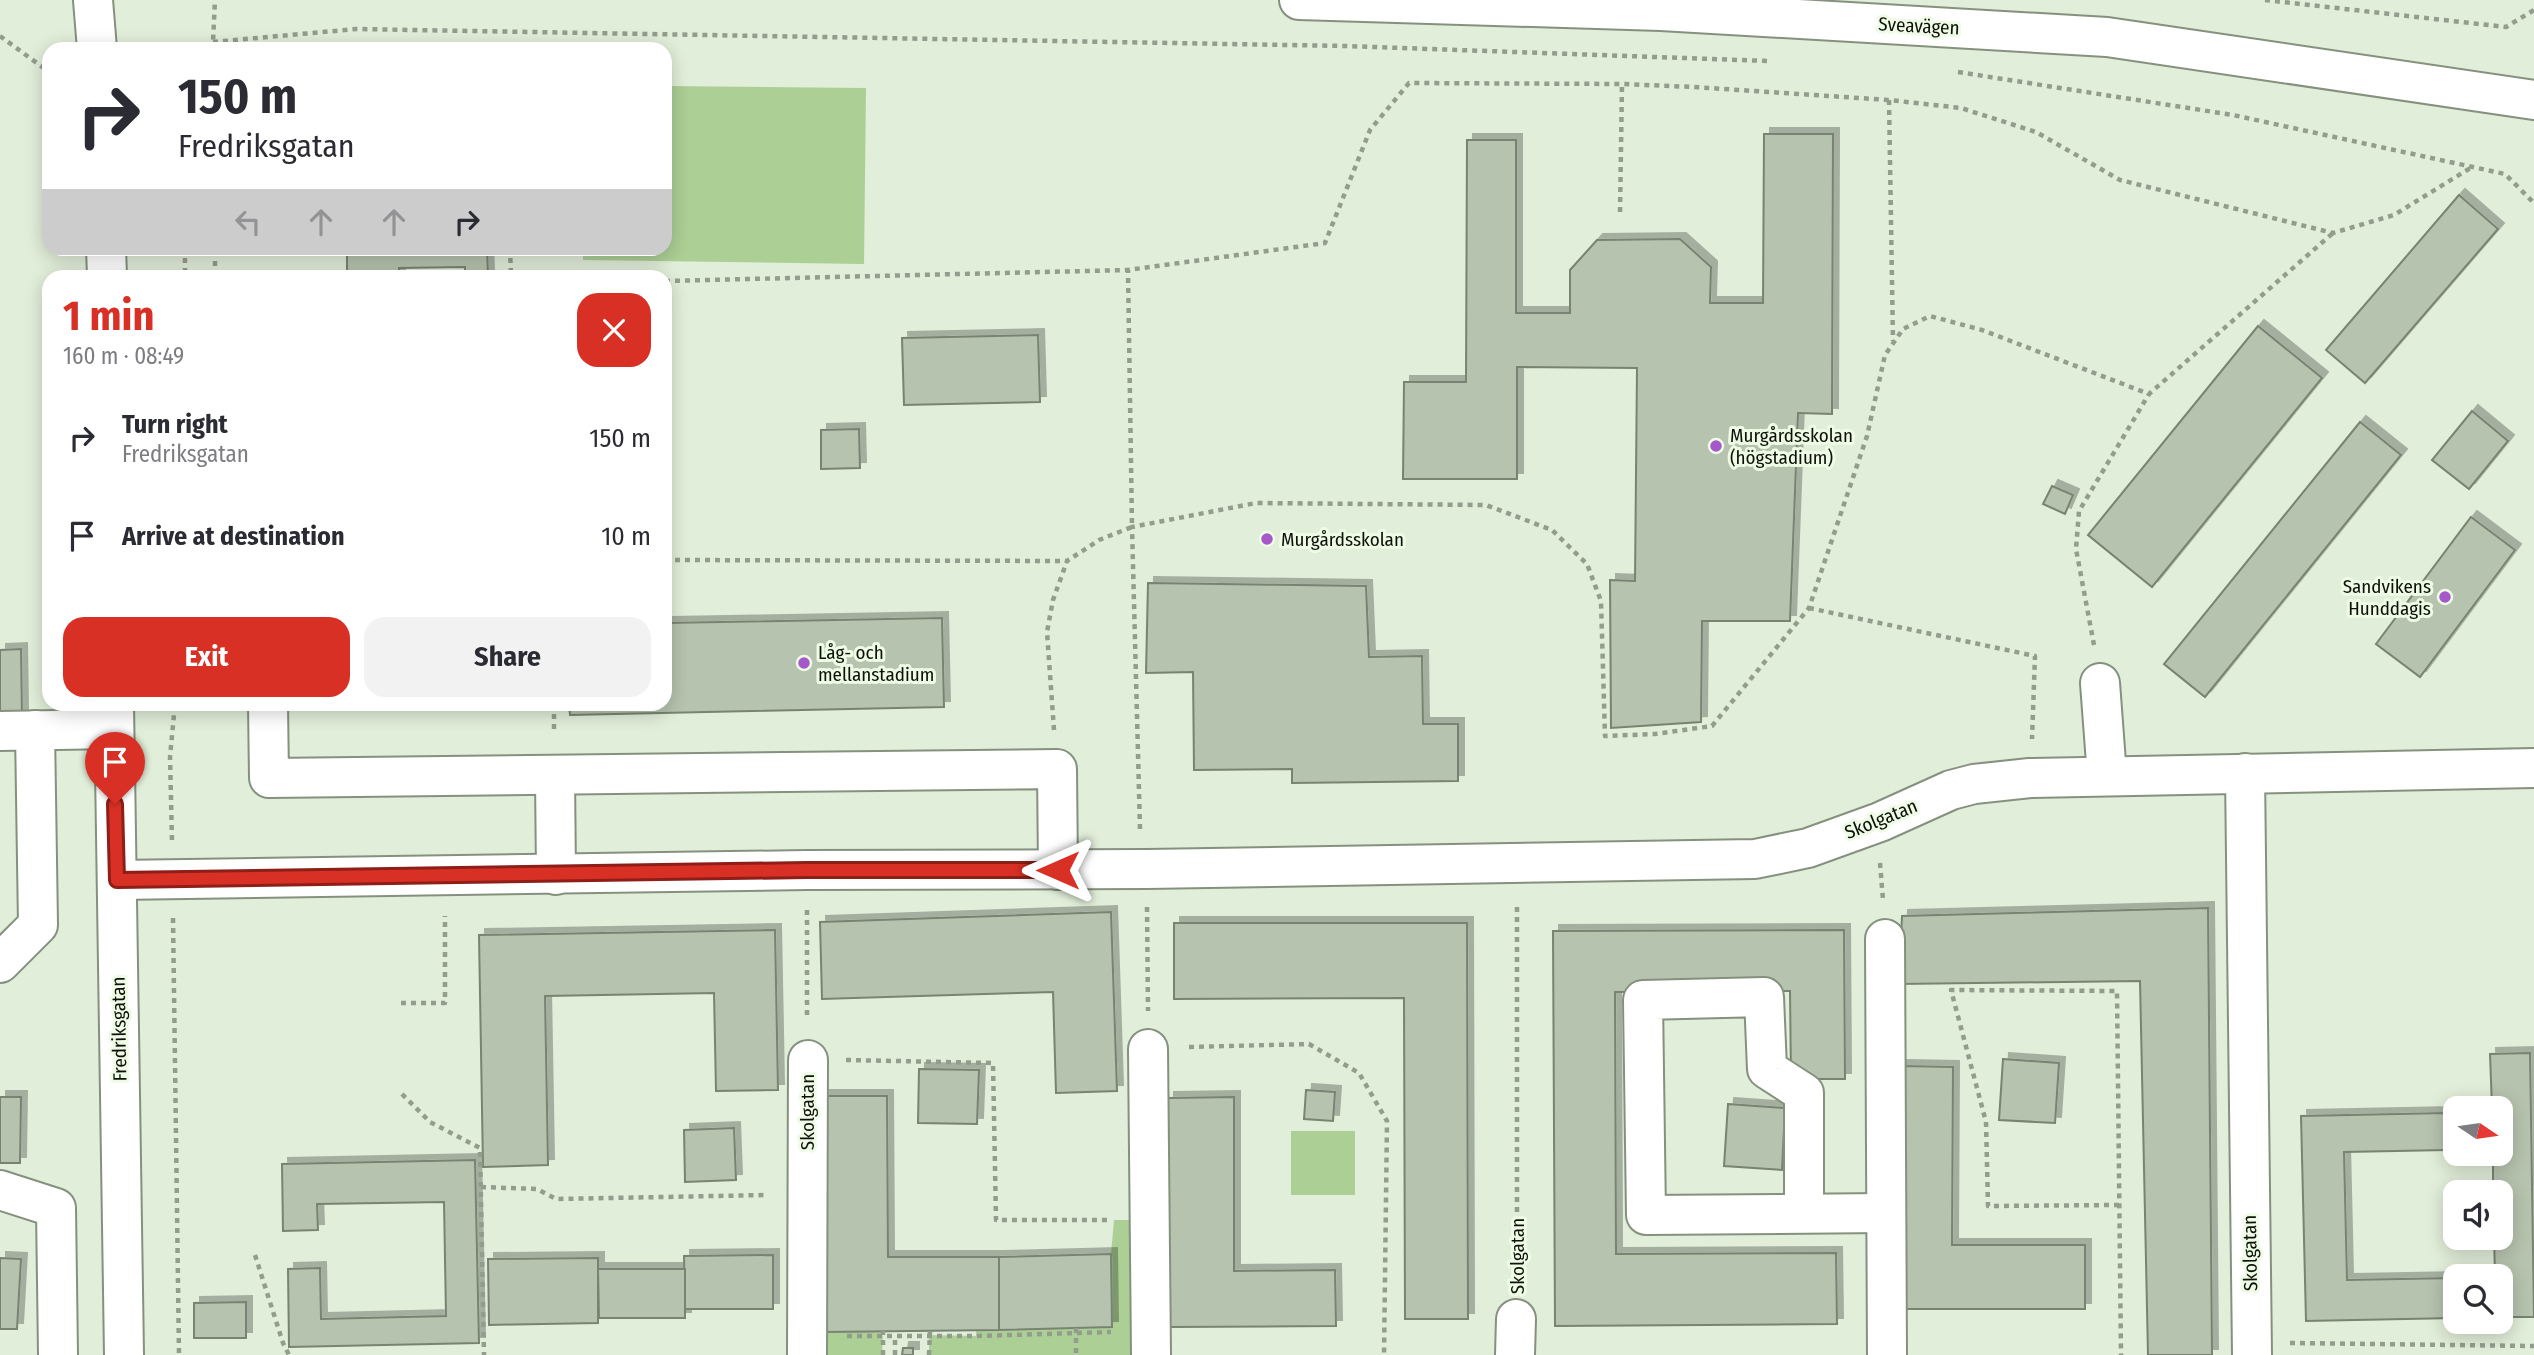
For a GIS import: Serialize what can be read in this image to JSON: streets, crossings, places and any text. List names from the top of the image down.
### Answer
{
  "streets": {
    "street": ["Sveavägen", "Skolgatan", "Fredriksgatan"]
  },
  "crossings": [
    ["Skolgatan", "Fredriksgatan"]
  ],
  "places": [
    "Murgårdsskolan (högstadium)",
    "Murgårdsskolan",
    "Sandvikens Hunddagis",
    "Låg- och mellanstadium"
  ],
  "north": "right",
  "page": {
    "turn": ["150 m", "Fredriksgatan"],
    "heading": ["1 min", "160 m · 08:49"],
    "list": [
      {
        "name": "Turn right",
        "note": "Fredriksgatan",
        "value": "150 m"
      },
      {
        "name": "Arrive at destination",
        "value": "10 m"
      }
    ],
    "buttons": ["Exit", "Share"]
  }
}
